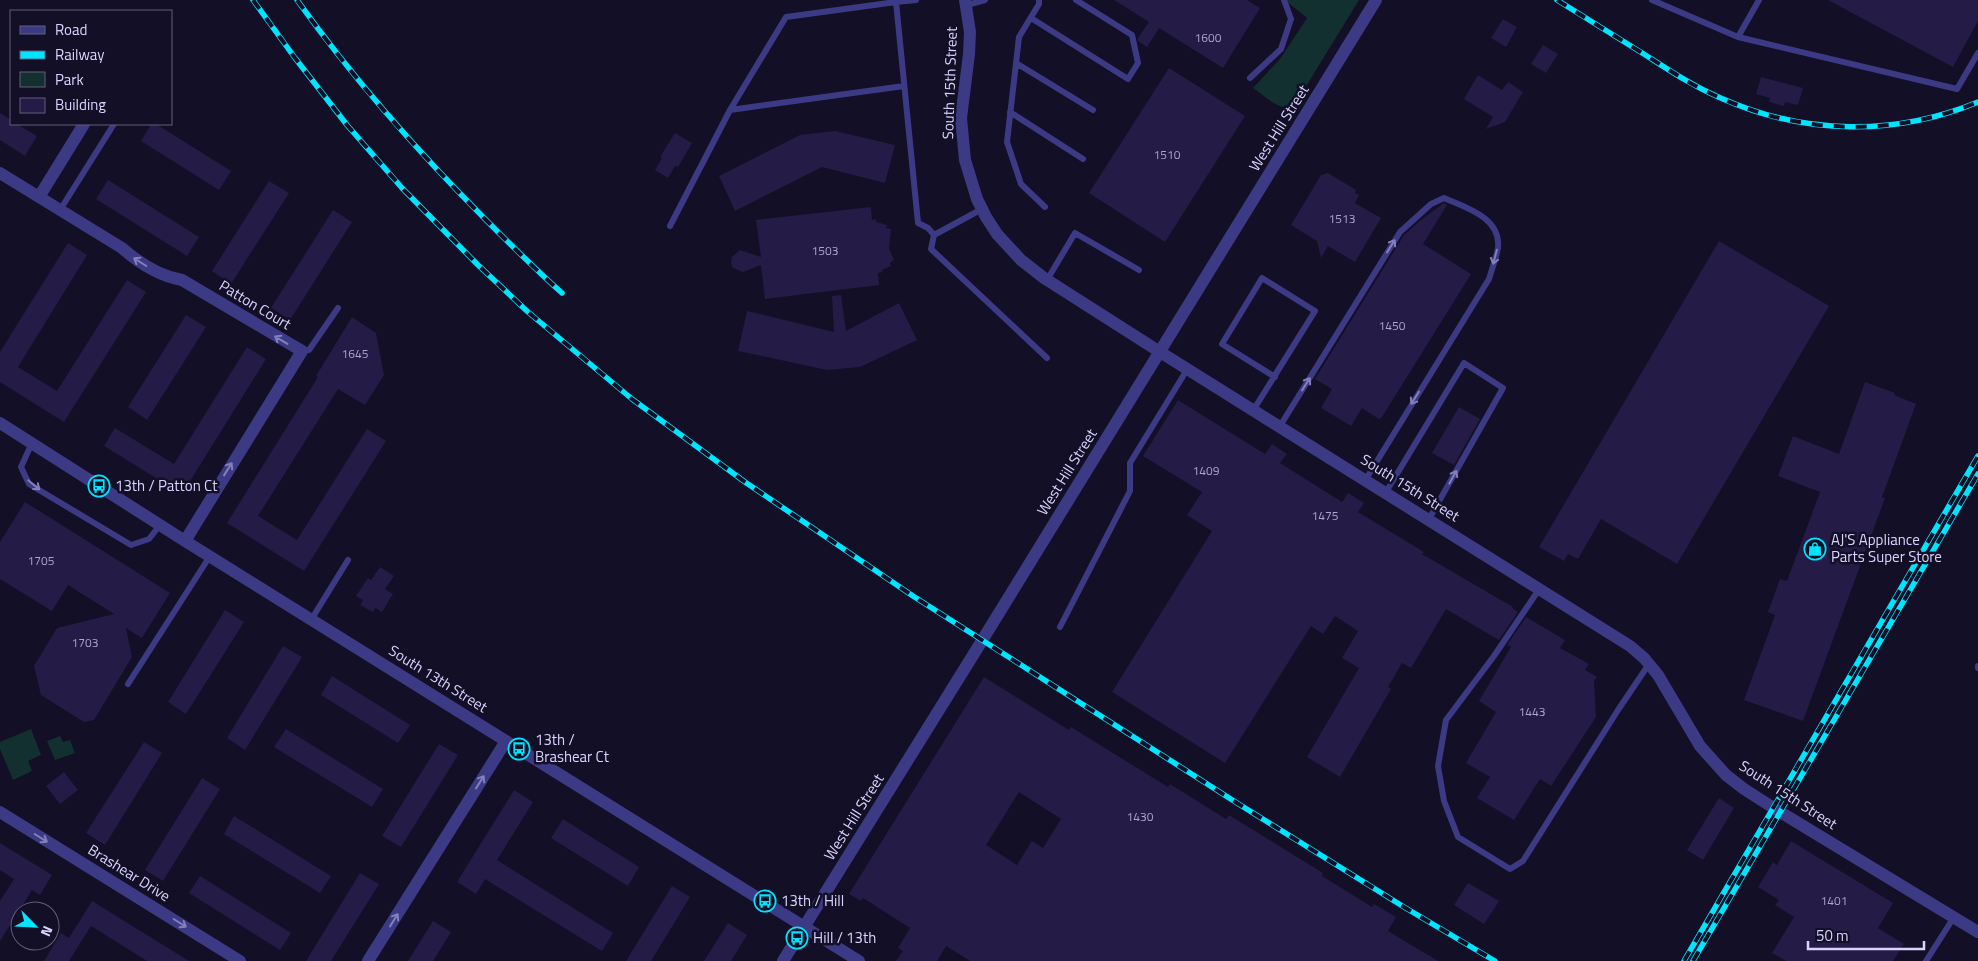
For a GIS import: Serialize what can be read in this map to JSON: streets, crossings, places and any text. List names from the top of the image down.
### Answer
{
  "streets": {
    "street": [
      "South 15th Street",
      "West Hill Street",
      "Patton Court",
      "South 13th Street",
      "Brashear Drive"
    ]
  },
  "crossings": [
    ["South 15th Street", "West Hill Street"],
    ["West Hill Street", "South 13th Street"]
  ],
  "one_way": ["Patton Court", "Brashear Drive"],
  "places": {
    "bus stop": [
      "13th / Patton Ct",
      "13th / Brashear Ct",
      "13th / Hill",
      "Hill / 13th"
    ],
    "shop": ["AJ'S Appliance Parts Super Store"]
  },
  "house_numbers": [
    "1600",
    "1510",
    "1513",
    "1503",
    "1450",
    "1645",
    "1409",
    "1475",
    "1705",
    "1703",
    "1443",
    "1430",
    "1401"
  ],
  "legend": [
    "Road",
    "Railway",
    "Park",
    "Building"
  ],
  "scale_bar": "50 m",
  "north": "bottom right"
}
